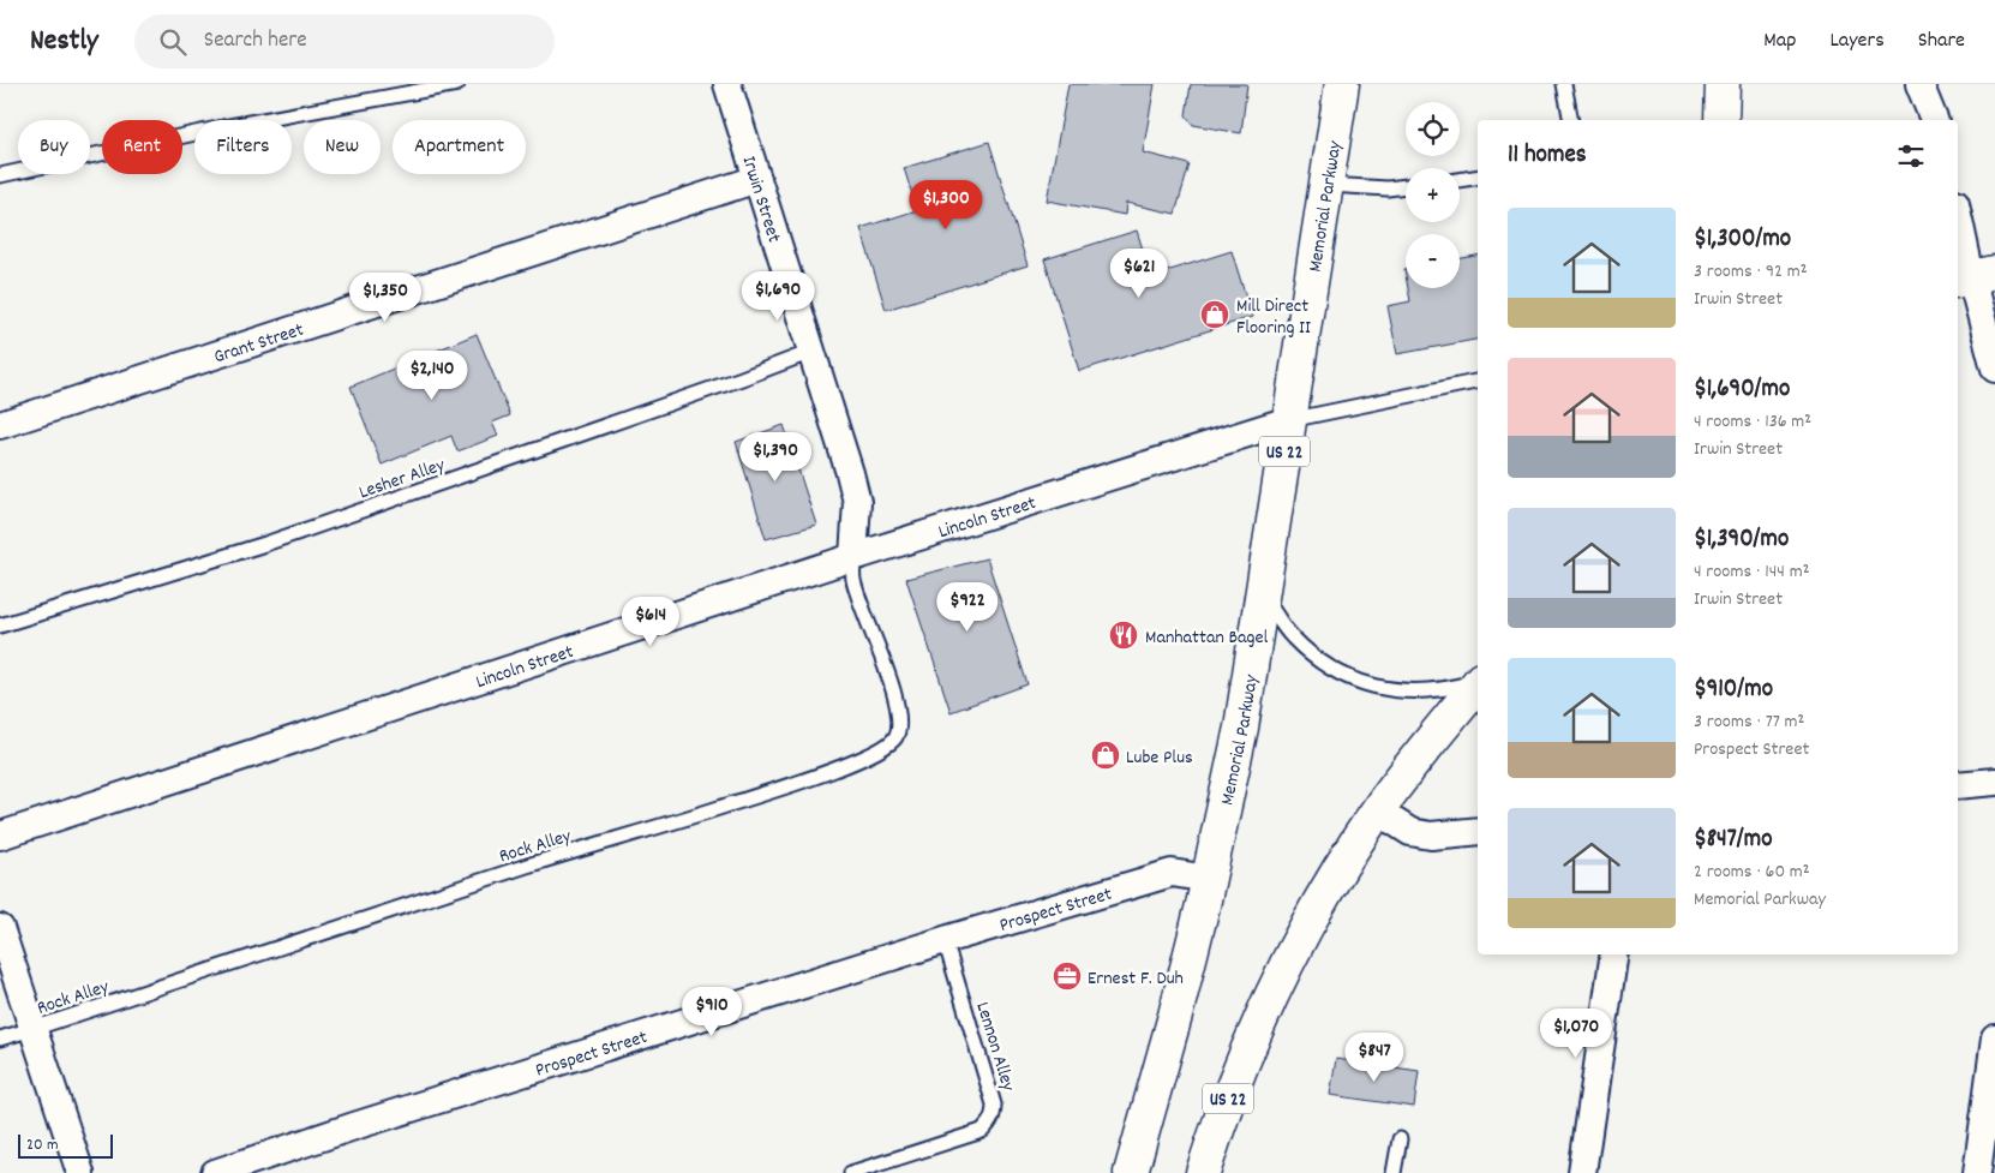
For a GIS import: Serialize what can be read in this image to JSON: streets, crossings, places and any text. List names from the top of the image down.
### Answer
{
  "streets": {
    "highway": ["Memorial Parkway", "US 22"],
    "street": [
      "Irwin Street",
      "Grant Street",
      "Lincoln Street",
      "Prospect Street"
    ],
    "lane": ["Lesher Alley", "Rock Alley", "Lennon Alley"]
  },
  "crossings": [
    ["Irwin Street", "Grant Street"],
    ["Irwin Street", "Lesher Alley"],
    ["Irwin Street", "Lincoln Street"],
    ["Irwin Street", "Rock Alley"],
    ["Memorial Parkway", "Lincoln Street"],
    ["Memorial Parkway", "Prospect Street"],
    ["Lincoln Street", "Rock Alley"],
    ["Prospect Street", "Lennon Alley"]
  ],
  "places": {
    "shop": ["Mill Direct Flooring II", "Lube Plus"],
    "restaurant": ["Manhattan Bagel"],
    "office": ["Ernest F. Duh"]
  },
  "scale_bar": "20 m",
  "page": {
    "header": "Nestly",
    "search": "Search here",
    "nav": ["Map", "Layers", "Share"],
    "map_buttons": ["+", "−"],
    "chip": [
      "Buy",
      "Rent",
      "Filters",
      "New",
      "Apartment"
    ],
    "heading": "11 homes",
    "price": [
      "$1,300",
      "$621",
      "$1,690",
      "$1,350",
      "$2,140",
      "$1,390",
      "$922",
      "$614",
      "$910",
      "$1,070",
      "$847"
    ],
    "list": [
      {
        "name": "$1,300/mo",
        "note": "3 rooms · 92 m² · Irwin Street"
      },
      {
        "name": "$1,690/mo",
        "note": "4 rooms · 136 m² · Irwin Street"
      },
      {
        "name": "$1,390/mo",
        "note": "4 rooms · 144 m² · Irwin Street"
      },
      {
        "name": "$910/mo",
        "note": "3 rooms · 77 m² · Prospect Street"
      },
      {
        "name": "$847/mo",
        "note": "2 rooms · 60 m² · Memorial Parkway"
      }
    ],
    "scale": "20 m"
  }
}
